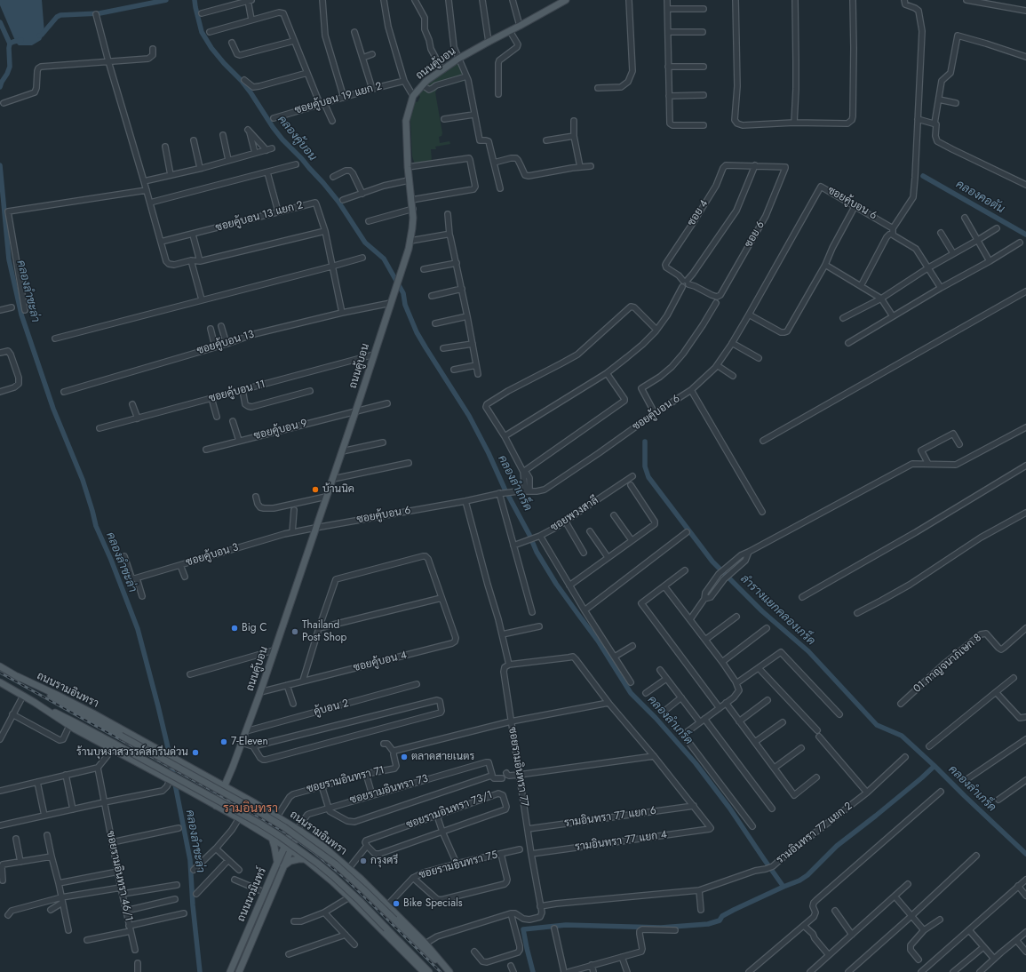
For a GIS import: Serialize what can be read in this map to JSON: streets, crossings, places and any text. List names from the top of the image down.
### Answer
{
  "streets": {
    "main road": ["ถนนคู้บอน", "ถนนรามอินทรา", "ถนนนวมินทร์"],
    "street": [
      "ซอยคู้บอน 19 แยก 2",
      "ซอยคู้บอน 6",
      "ซอย 4",
      "ซอยคู้บอน 13 แยก 2",
      "ซอย 6",
      "ซอยคู้บอน 13",
      "ซอยคู้บอน 11",
      "ซอยคู้บอน 9",
      "ซอยพวงสาลี",
      "ซอยคู้บอน 3",
      "ซอยคู้บอน 4",
      "01 กาญจนาภิเษก 8",
      "คู้บอน 2",
      "ซอยรามอินทรา 77",
      "ซอยรามอินทรา 71",
      "ซอยรามอินทรา 73",
      "ซอยรามอินทรา 73/1",
      "รามอินทรา 77 แยก 6",
      "รามอินทรา 77 แยก 2",
      "รามอินทรา 77 แยก 4",
      "ซอยรามอินทรา 75",
      "ซอยรามอินทรา 46/1"
    ]
  },
  "crossings": [
    ["ถนนคู้บอน", "ซอยคู้บอน 6"],
    ["ถนนคู้บอน", "ซอยคู้บอน 13"],
    ["ถนนคู้บอน", "ซอยคู้บอน 11"],
    ["ถนนคู้บอน", "ซอยคู้บอน 9"],
    ["ถนนคู้บอน", "ซอยคู้บอน 3"],
    ["ถนนคู้บอน", "ซอยคู้บอน 4"],
    ["ถนนคู้บอน", "ถนนรามอินทรา"],
    ["ถนนคู้บอน", "คู้บอน 2"],
    ["ซอยคู้บอน 6", "ซอยคู้บอน 3"],
    ["ซอยคู้บอน 6", "ซอยรามอินทรา 77"],
    ["ซอย 4", "ซอย 6"],
    ["ซอยคู้บอน 13 แยก 2", "ซอยคู้บอน 13"],
    ["ถนนรามอินทรา", "ซอยรามอินทรา 71"],
    ["ถนนรามอินทรา", "ซอยรามอินทรา 73"],
    ["ถนนรามอินทรา", "ซอยรามอินทรา 73/1"],
    ["ถนนรามอินทรา", "ซอยรามอินทรา 75"],
    ["ถนนรามอินทรา", "ถนนนวมินทร์"],
    ["ซอยรามอินทรา 77", "รามอินทรา 77 แยก 6"],
    ["ซอยรามอินทรา 77", "รามอินทรา 77 แยก 2"],
    ["ซอยรามอินทรา 77", "รามอินทรา 77 แยก 4"],
    ["ซอยรามอินทรา 73", "ถนนนวมินทร์"],
    ["รามอินทรา 77 แยก 6", "รามอินทรา 77 แยก 4"]
  ],
  "districts": ["รามอินทรา"],
  "water": [
    "คลองคู้บอน",
    "คลองคอตัน",
    "คลองลำชะล่า",
    "คลองลำเกร็ด",
    "ลำรางแยกคลองเกร็ด"
  ],
  "places": [
    "บ้านนิค",
    "Big C",
    "Thailand Post Shop",
    "7-Eleven",
    "ร้านบุหงาสวรรค์สกรีนด่วน",
    "ตลาดสายเนตร",
    "กรุงศรี",
    "Bike Specials"
  ]
}
